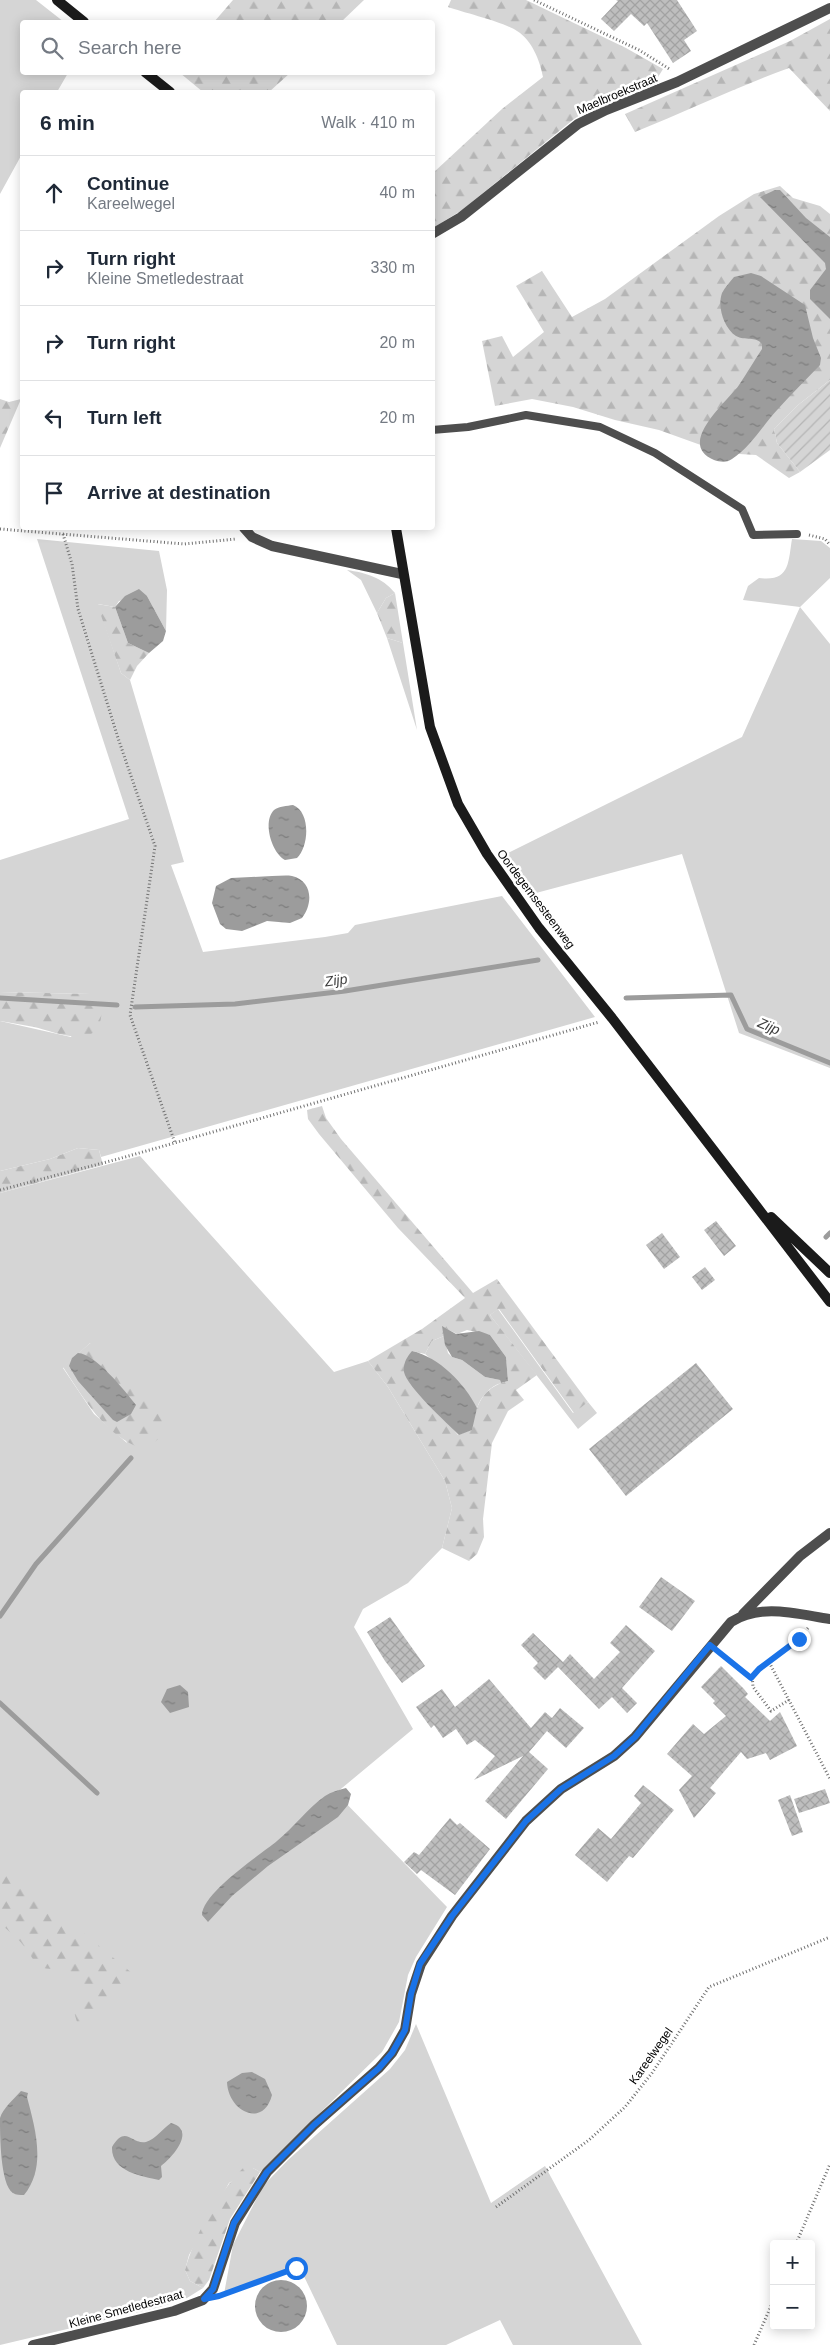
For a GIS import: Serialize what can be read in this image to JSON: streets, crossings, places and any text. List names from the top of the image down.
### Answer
{
  "streets": {
    "street": ["Maelbroekstraat", "Oordegemsesteenweg", "Kleine Smetledestraat"],
    "path": ["Kareelwegel"]
  },
  "water": ["Zijp"],
  "page": {
    "search": "Search here",
    "heading": ["6 min", "Walk · 410 m"],
    "list": [
      ["Continue", "Kareelwegel", "40 m"],
      ["Turn right", "Kleine Smetledestraat", "330 m"],
      ["Turn right", "20 m"],
      ["Turn left", "20 m"],
      "Arrive at destination"
    ],
    "map_buttons": ["+", "−"]
  }
}
